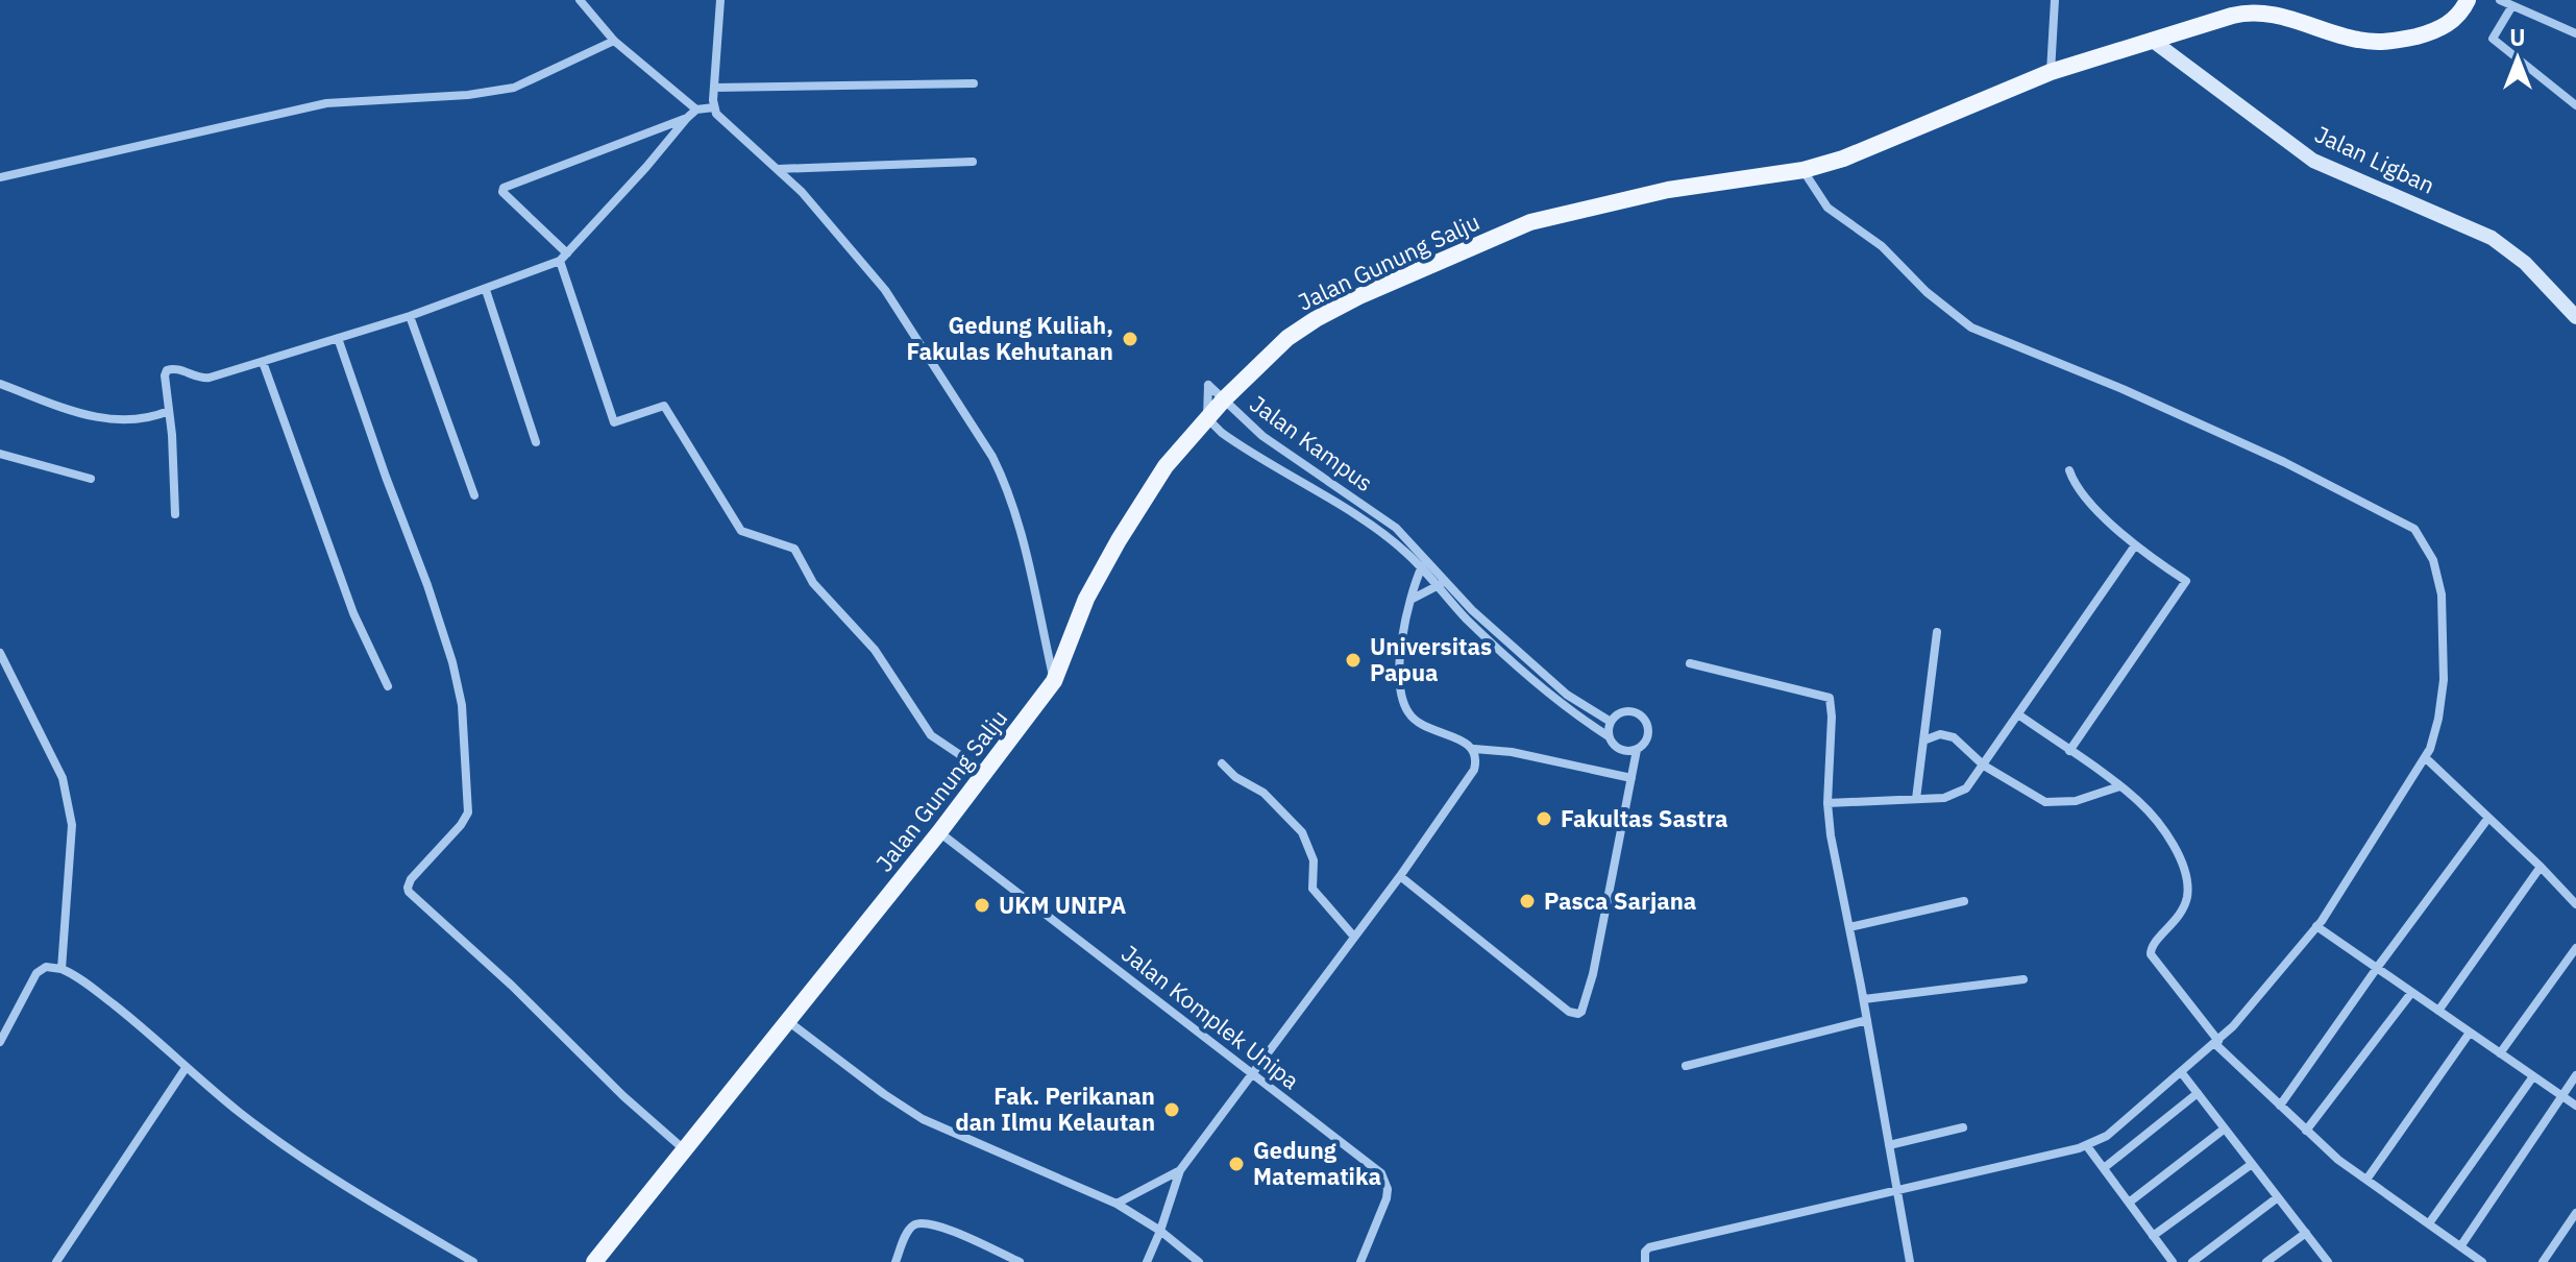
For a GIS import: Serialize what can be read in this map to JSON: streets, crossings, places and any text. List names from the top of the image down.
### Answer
{
  "streets": {
    "main road": ["Jalan Ligban", "Jalan Gunung Salju"],
    "street": ["Jalan Kampus", "Jalan Komplek Unipa"]
  },
  "crossings": [
    ["Jalan Ligban", "Jalan Gunung Salju"],
    ["Jalan Gunung Salju", "Jalan Kampus"],
    ["Jalan Gunung Salju", "Jalan Komplek Unipa"]
  ],
  "places": [
    "Gedung Kuliah, Fakulas Kehutanan",
    "Universitas Papua",
    "Fakultas Sastra",
    "Pasca Sarjana",
    "UKM UNIPA",
    "Fak. Perikanan dan Ilmu Kelautan",
    "Gedung Matematika"
  ],
  "north": "top"
}
